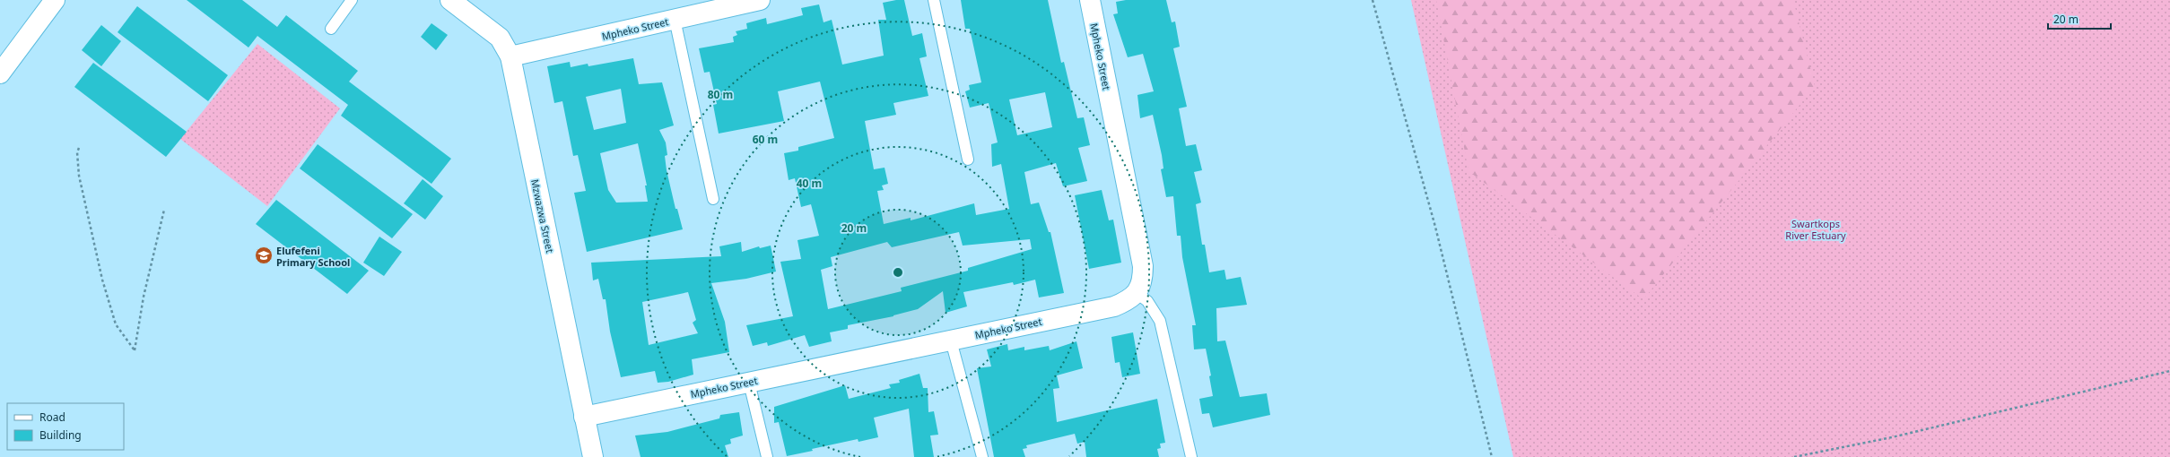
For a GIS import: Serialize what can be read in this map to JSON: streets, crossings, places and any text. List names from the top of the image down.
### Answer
{
  "streets": {
    "street": ["Mpheko Street", "Mzwazwa Street"]
  },
  "crossings": [
    ["Mpheko Street", "Mzwazwa Street"]
  ],
  "parks": ["Swartkops River Estuary"],
  "places": {
    "school or university": ["Elufefeni Primary School"]
  },
  "legend": ["Road", "Building"],
  "scale_bar": "20 m",
  "rings": [
    "80 m",
    "60 m",
    "40 m",
    "20 m"
  ]
}
